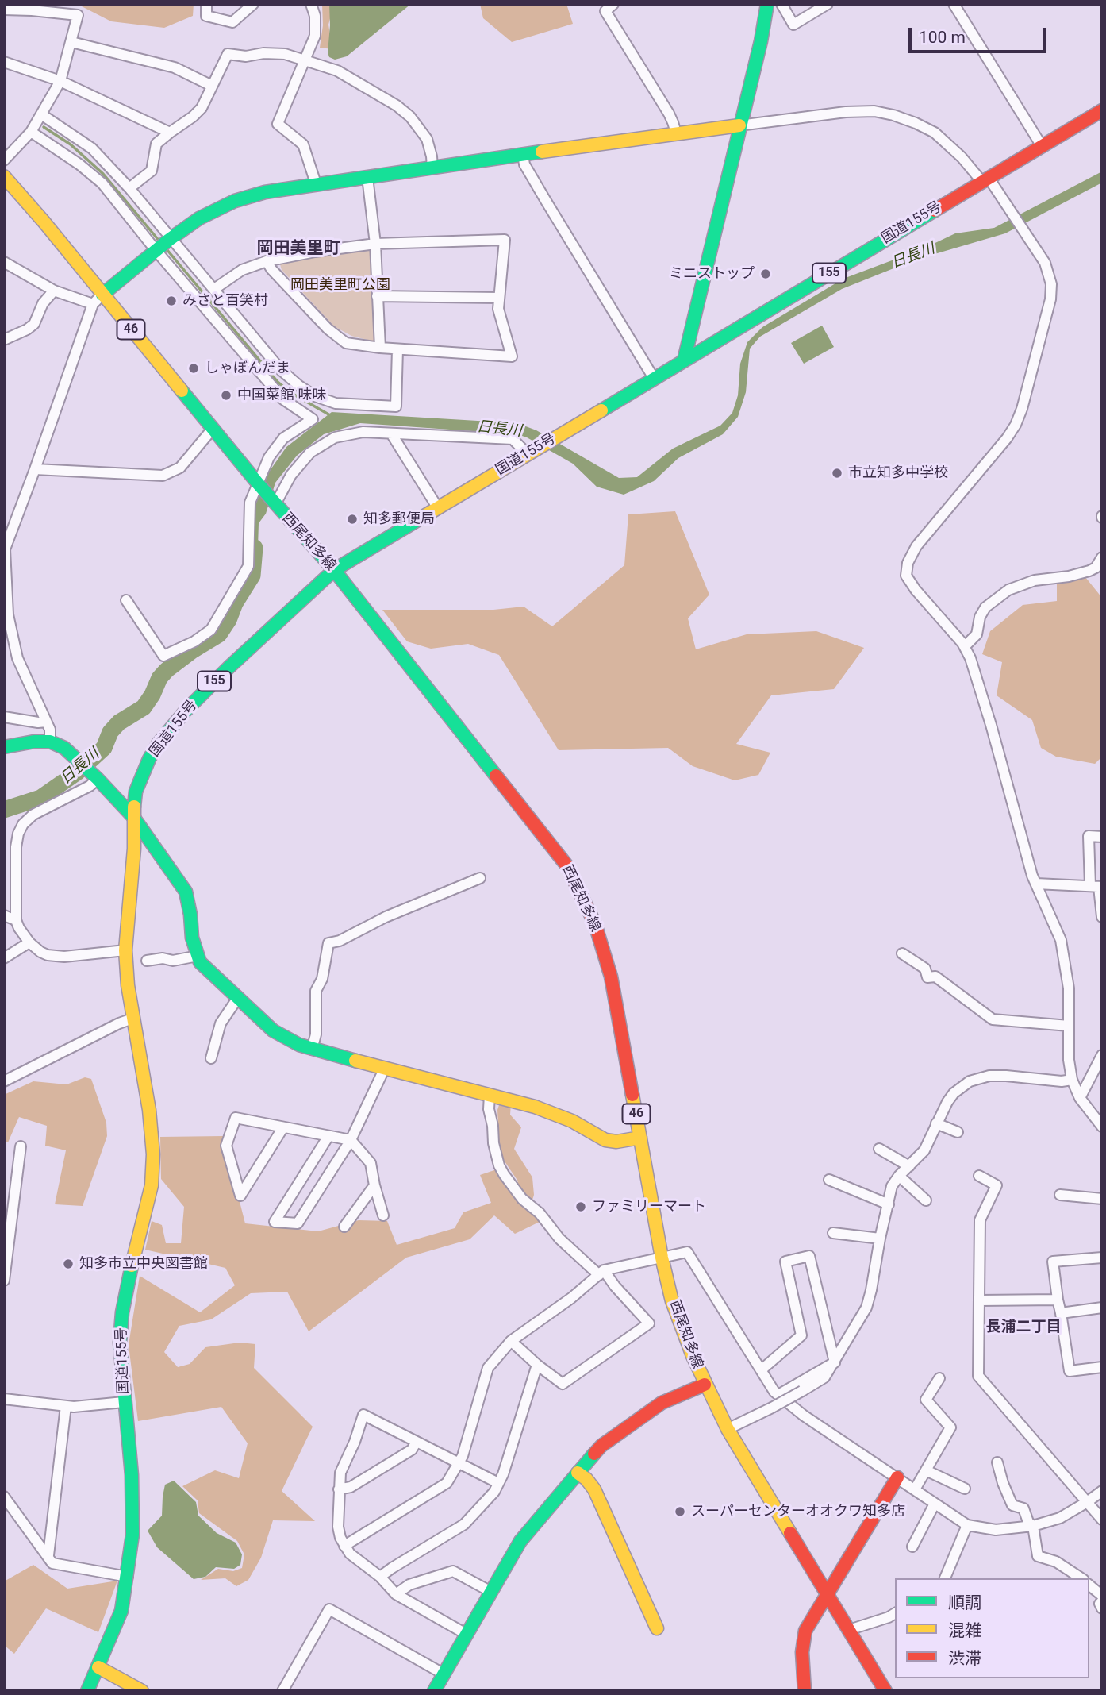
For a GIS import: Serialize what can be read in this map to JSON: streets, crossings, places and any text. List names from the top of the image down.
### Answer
{
  "streets": {
    "main road": [
      "国道155号",
      "155",
      "46",
      "西尾知多線"
    ]
  },
  "crossings": [
    ["国道155号", "西尾知多線"]
  ],
  "districts": ["岡田美里町", "長浦二丁目"],
  "water": ["日長川"],
  "parks": ["岡田美里町公園"],
  "places": [
    "ミニストップ",
    "みさと百笑村",
    "しゃぼんだま",
    "中国菜館 味味",
    "市立知多中学校",
    "知多郵便局",
    "ファミリーマート",
    "知多市立中央図書館",
    "スーパーセンターオオクワ知多店"
  ],
  "legend": ["順調", "混雑", "渋滞"],
  "scale_bar": "100 m"
}
